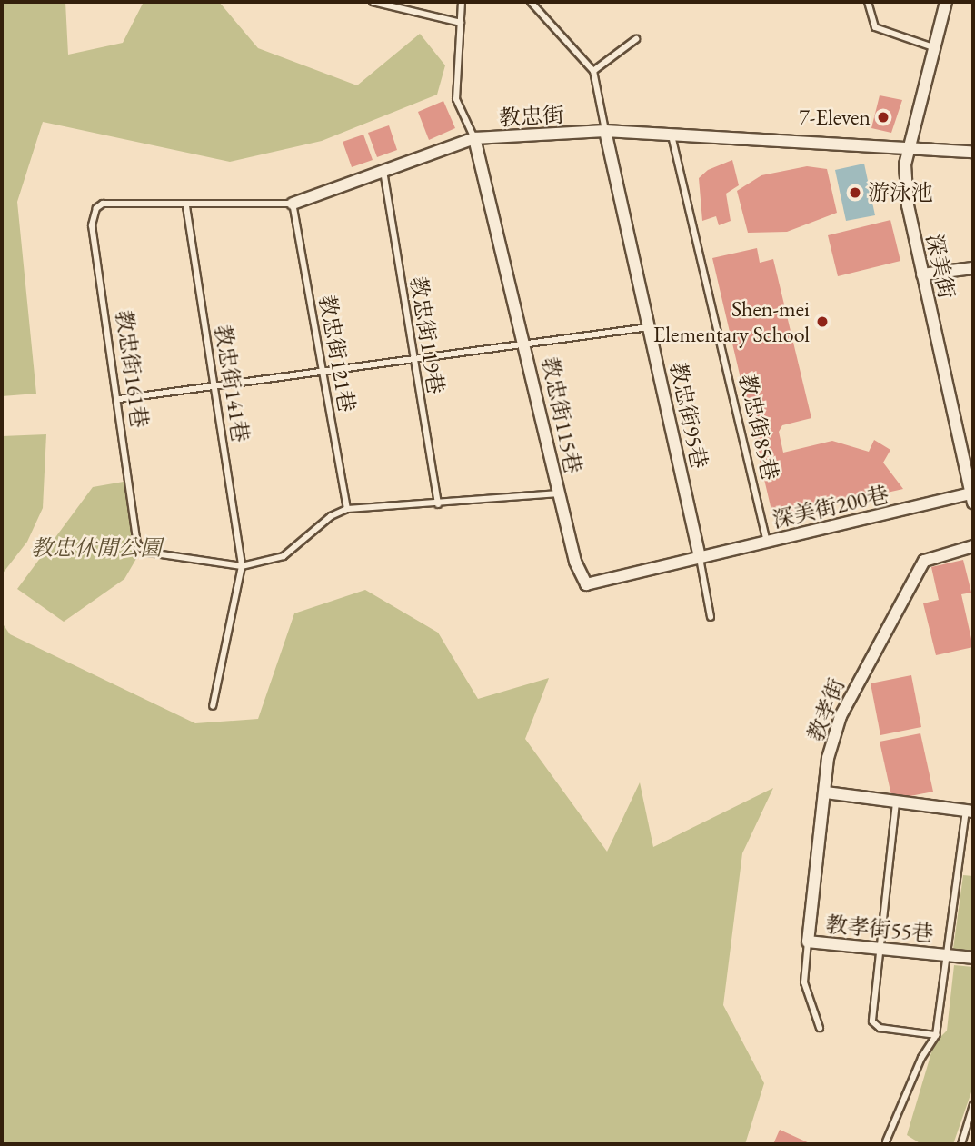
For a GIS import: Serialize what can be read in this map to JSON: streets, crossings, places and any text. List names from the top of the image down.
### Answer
{
  "streets": {
    "street": [
      "教忠街",
      "深美街",
      "教忠街115巷",
      "教忠街95巷",
      "深美街200巷",
      "教孝街",
      "教孝街55巷"
    ],
    "lane": [
      "教忠街119巷",
      "教忠街121巷",
      "教忠街161巷",
      "教忠街141巷",
      "教忠街85巷"
    ]
  },
  "crossings": [
    ["教忠街", "深美街"],
    ["教忠街", "教忠街119巷"],
    ["教忠街", "教忠街121巷"],
    ["教忠街", "教忠街161巷"],
    ["教忠街", "教忠街141巷"],
    ["教忠街", "教忠街115巷"],
    ["教忠街", "教忠街95巷"],
    ["教忠街", "教忠街85巷"],
    ["深美街", "深美街200巷"],
    ["教忠街161巷", "教忠街141巷"],
    ["教忠街115巷", "教忠街95巷"],
    ["教忠街115巷", "深美街200巷"],
    ["教忠街95巷", "深美街200巷"],
    ["教忠街85巷", "深美街200巷"],
    ["教孝街", "教孝街55巷"]
  ],
  "parks": ["教忠休閒公園"],
  "places": ["7-Eleven", "游泳池", "Shen-mei Elementary School"]
}
